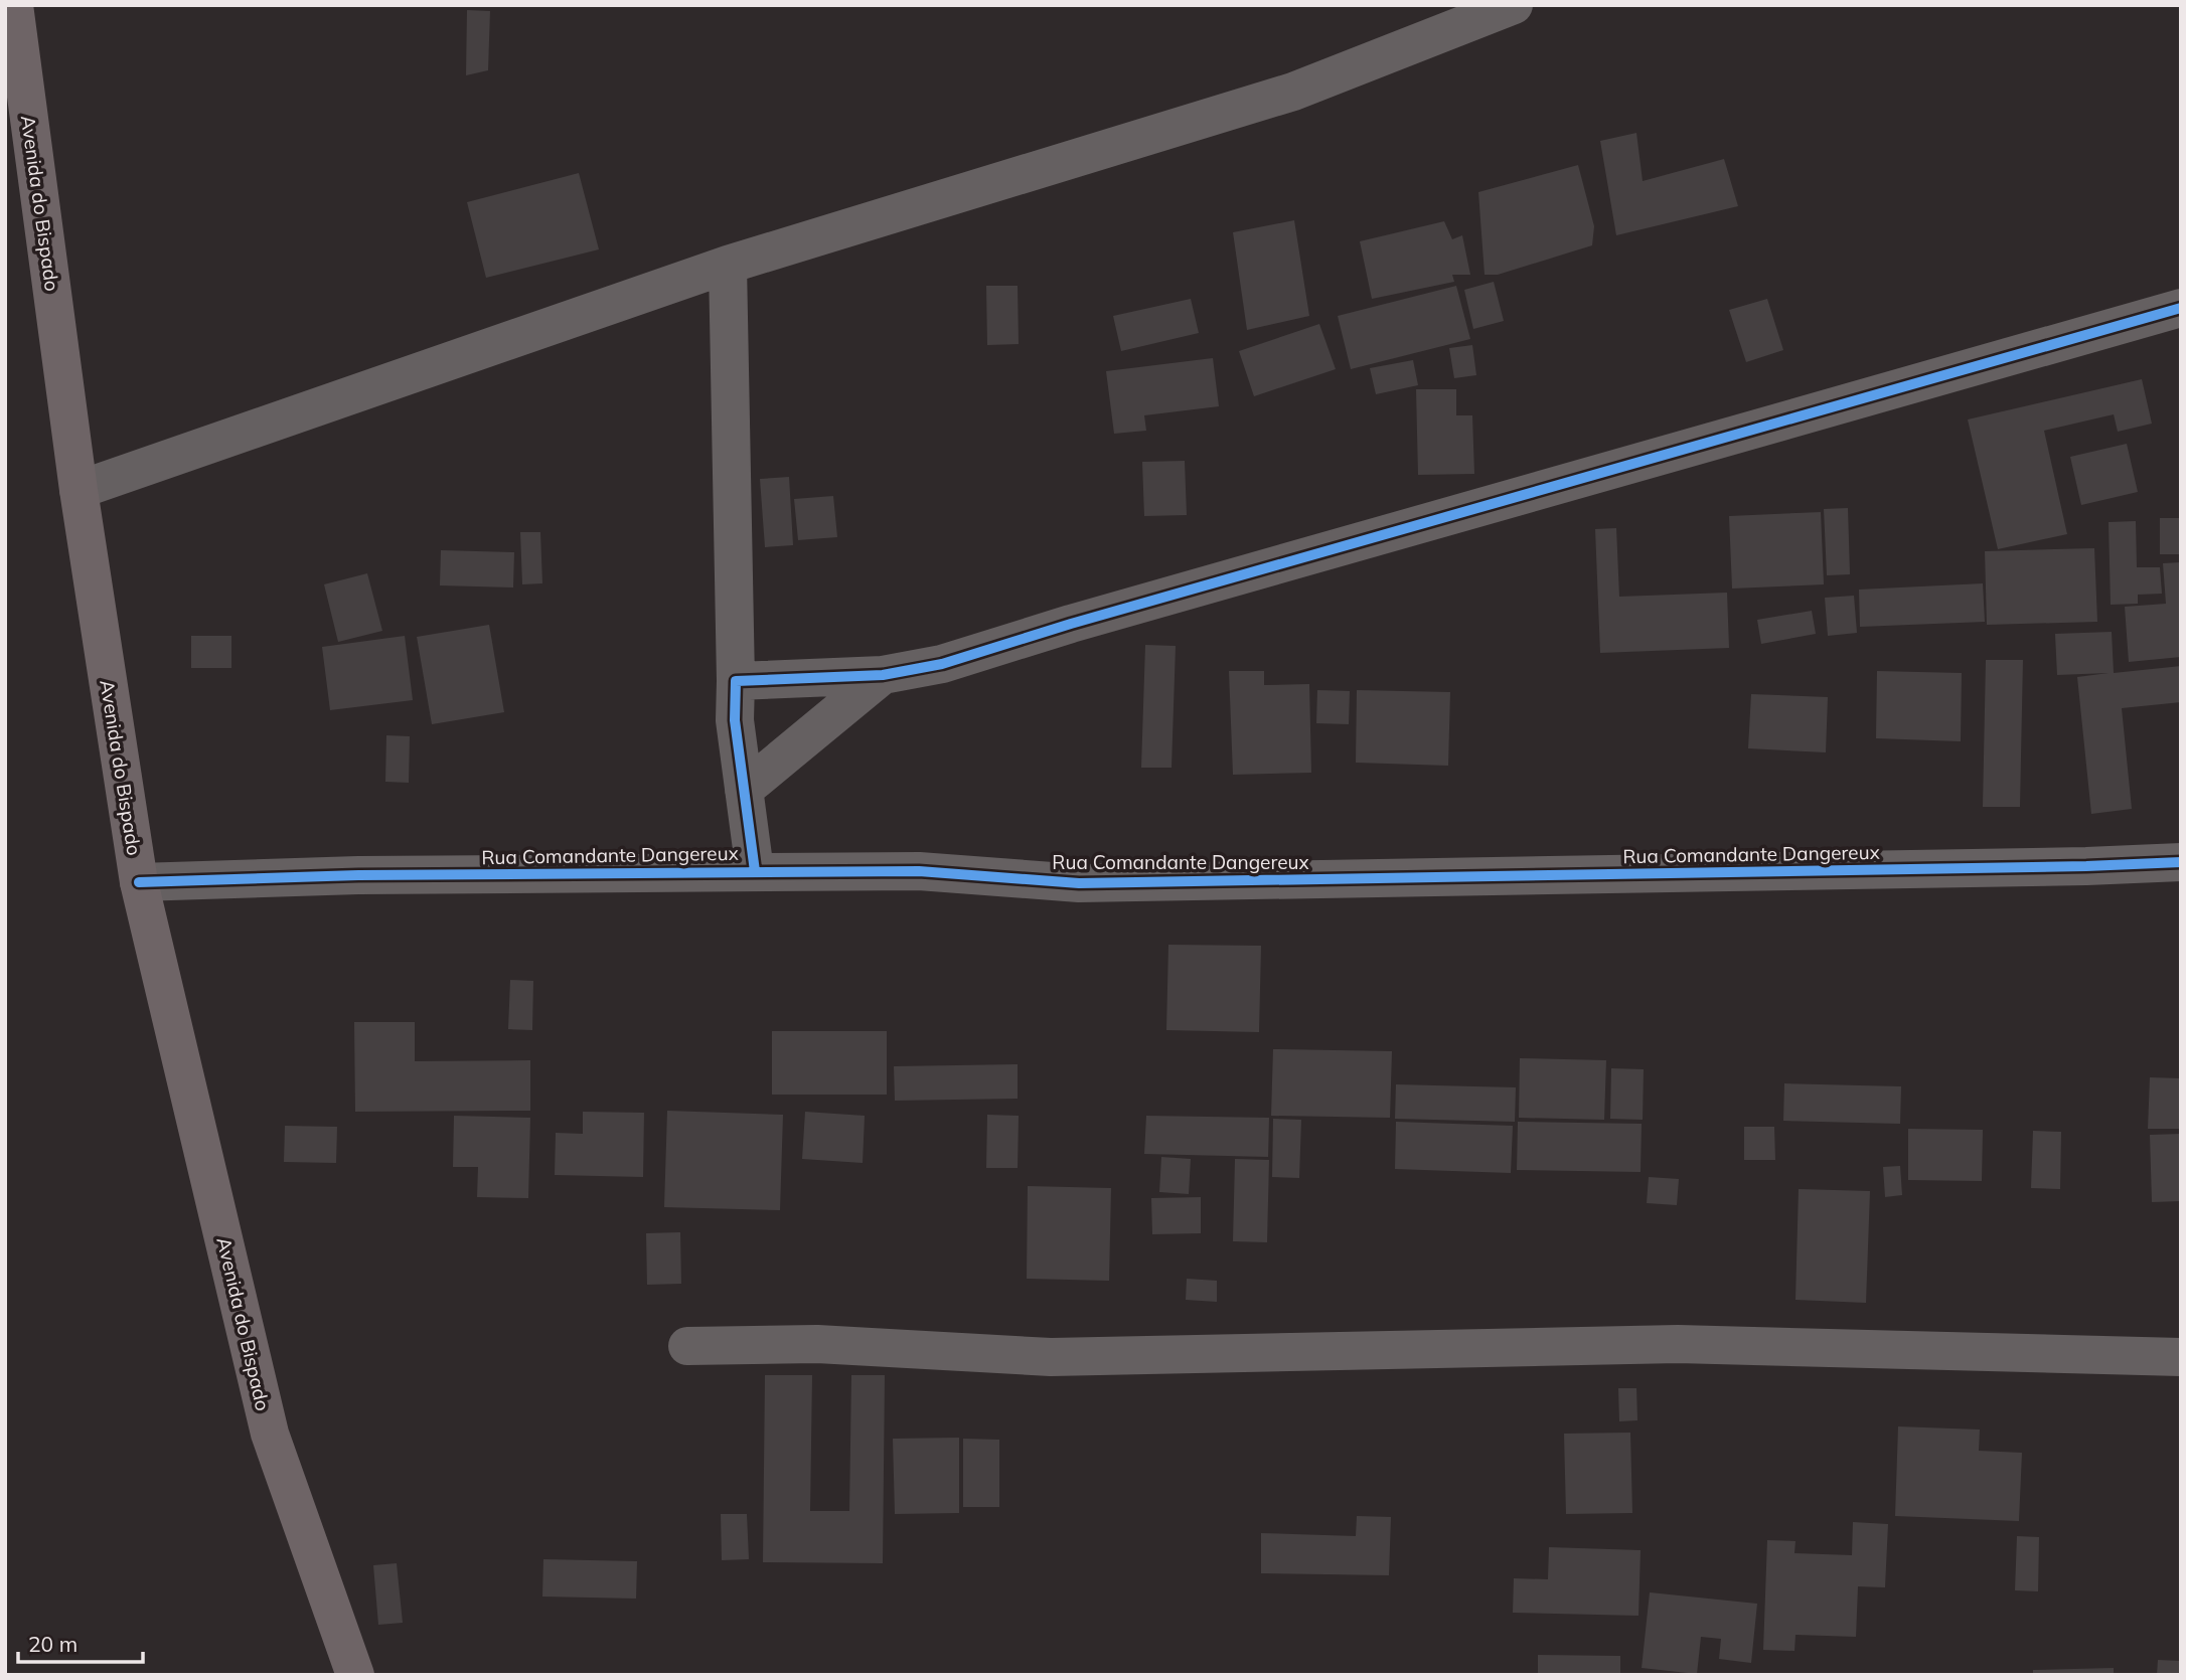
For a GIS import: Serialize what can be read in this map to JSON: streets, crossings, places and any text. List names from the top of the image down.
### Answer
{
  "streets": {
    "main road": ["Avenida do Bispado"],
    "street": ["Rua Comandante Dangereux"]
  },
  "crossings": [
    ["Avenida do Bispado", "Rua Comandante Dangereux"]
  ],
  "scale_bar": "20 m"
}
